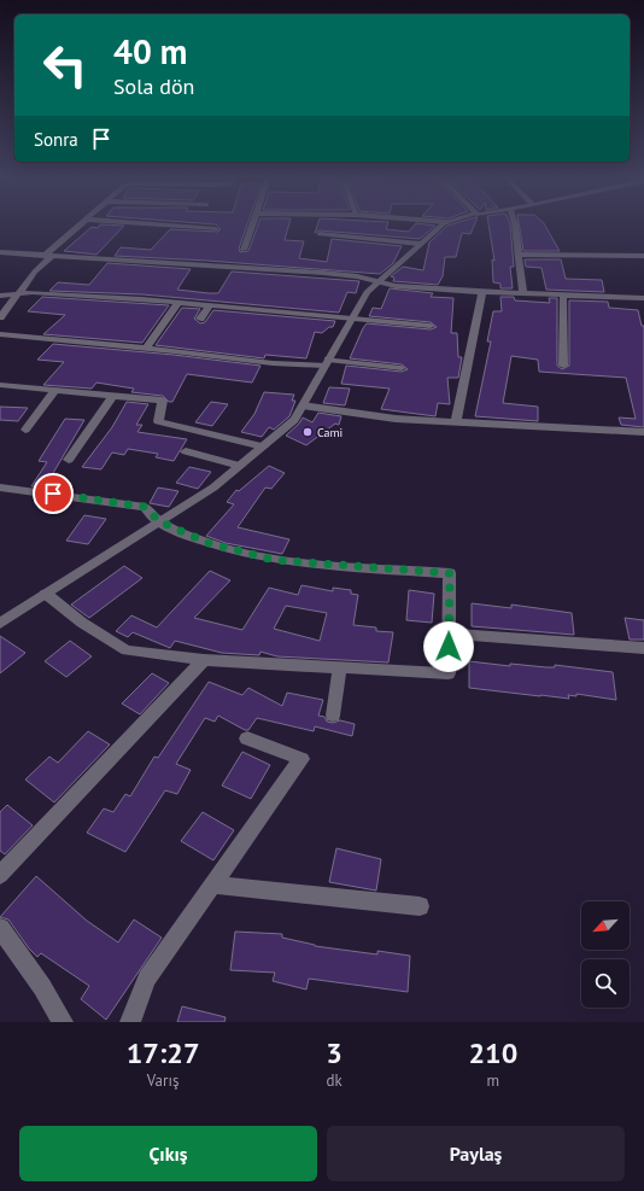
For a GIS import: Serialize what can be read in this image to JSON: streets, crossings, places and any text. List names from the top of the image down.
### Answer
{
  "places": ["Cami"],
  "north": "bottom left",
  "page": {
    "turn": ["40 m", "Sola dön"],
    "then": "Sonra",
    "eta": [
      "17:27",
      "Varış",
      "3",
      "dk",
      "210",
      "m"
    ],
    "buttons": ["Çıkış", "Paylaş"]
  }
}
